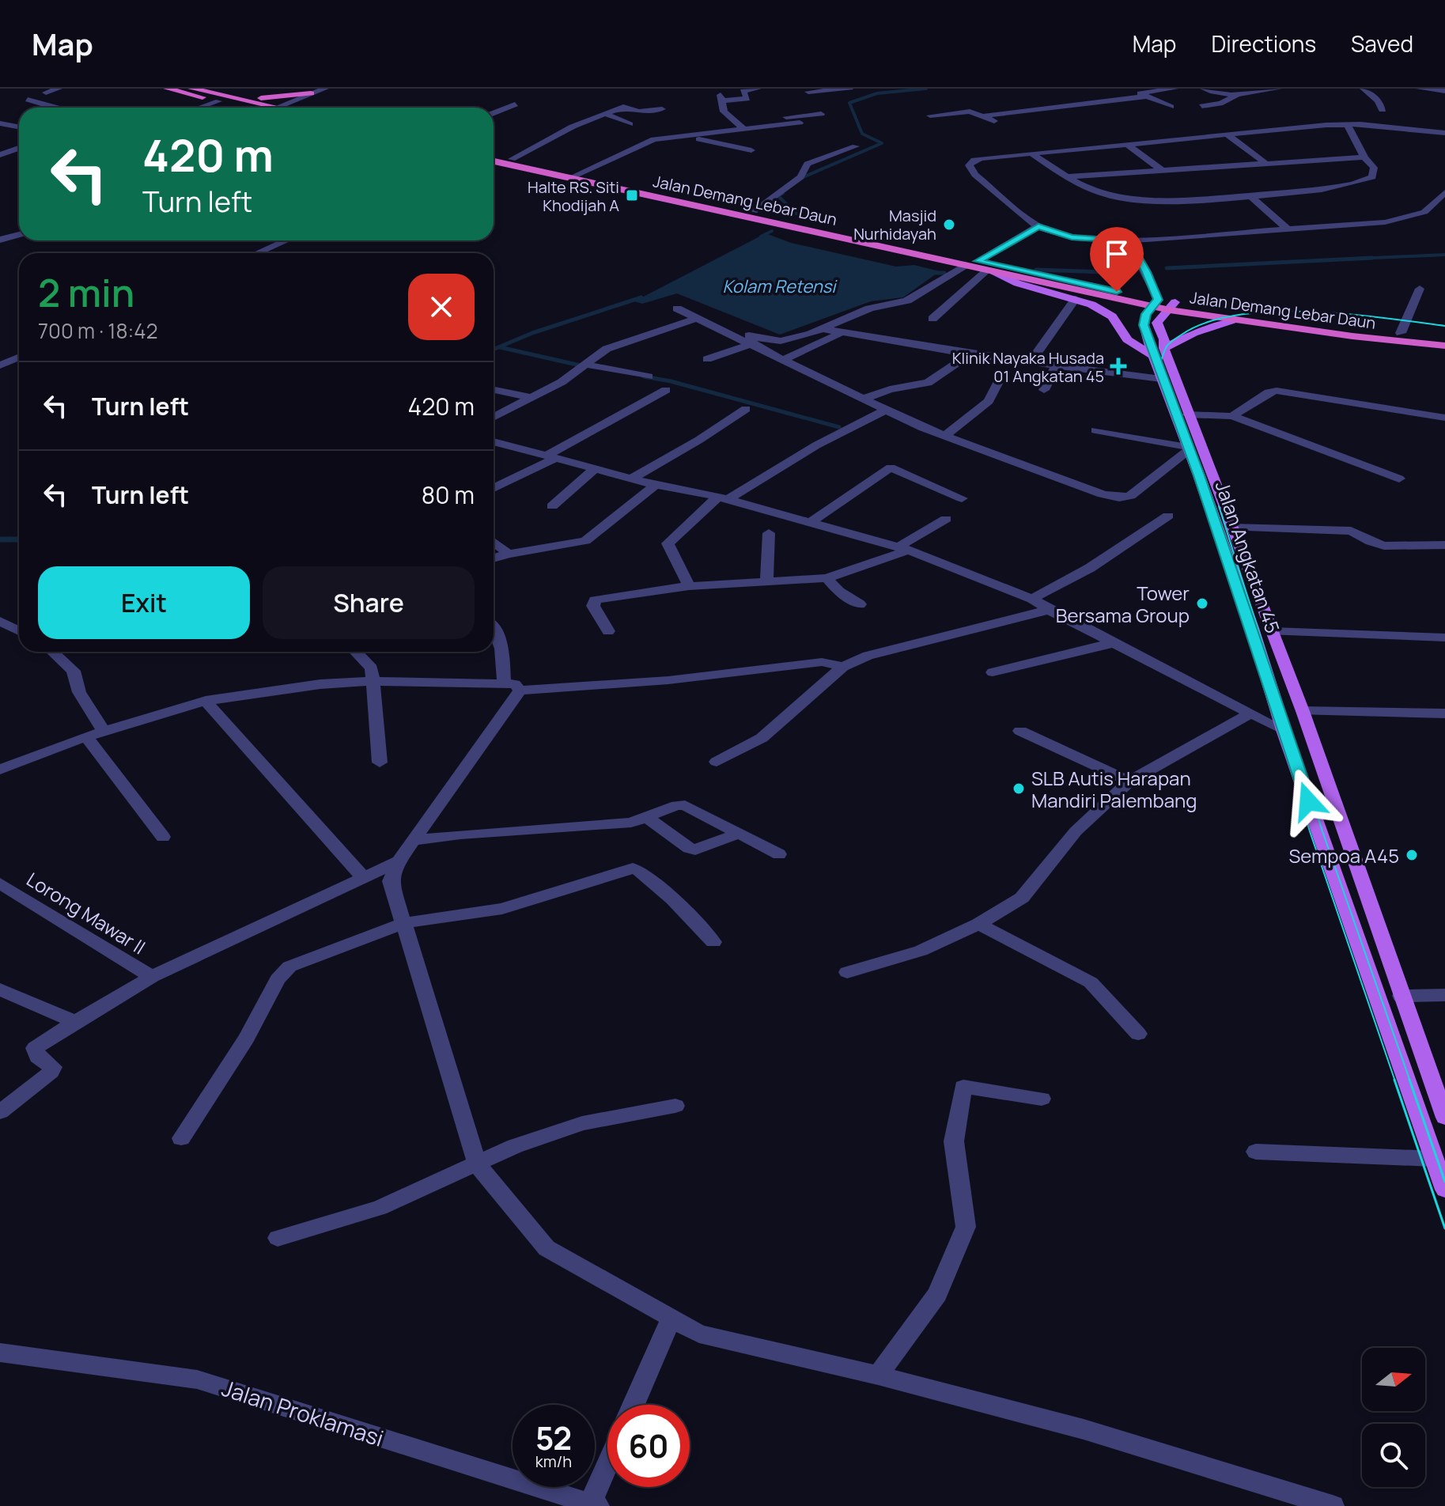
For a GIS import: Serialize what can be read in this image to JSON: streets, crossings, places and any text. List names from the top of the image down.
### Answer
{
  "streets": {
    "highway": ["Jalan Demang Lebar Daun"],
    "main road": ["Jalan Angkatan 45"],
    "street": ["Lorong Mawar II", "Jalan Proklamasi"]
  },
  "crossings": [
    ["Jalan Demang Lebar Daun", "Jalan Angkatan 45"]
  ],
  "water": ["Kolam Retensi"],
  "places": {
    "transit": ["Halte RS. Siti Khodijah A"],
    "other": [
      "Masjid Nurhidayah",
      "Tower Bersama Group",
      "SLB Autis Harapan Mandiri Palembang",
      "Sempoa A45"
    ],
    "health": ["Klinik Nayaka Husada 01 Angkatan 45"]
  },
  "north": "right",
  "page": {
    "header": "Map",
    "nav": ["Map", "Directions", "Saved"],
    "turn": ["420 m", "Turn left"],
    "heading": ["2 min", "700 m · 18:42"],
    "list": [
      {
        "name": "Turn left",
        "value": "420 m"
      },
      {
        "name": "Turn left",
        "value": "80 m"
      }
    ],
    "buttons": ["Exit", "Share"],
    "speed": "52 km/h",
    "limit": "60"
  }
}
